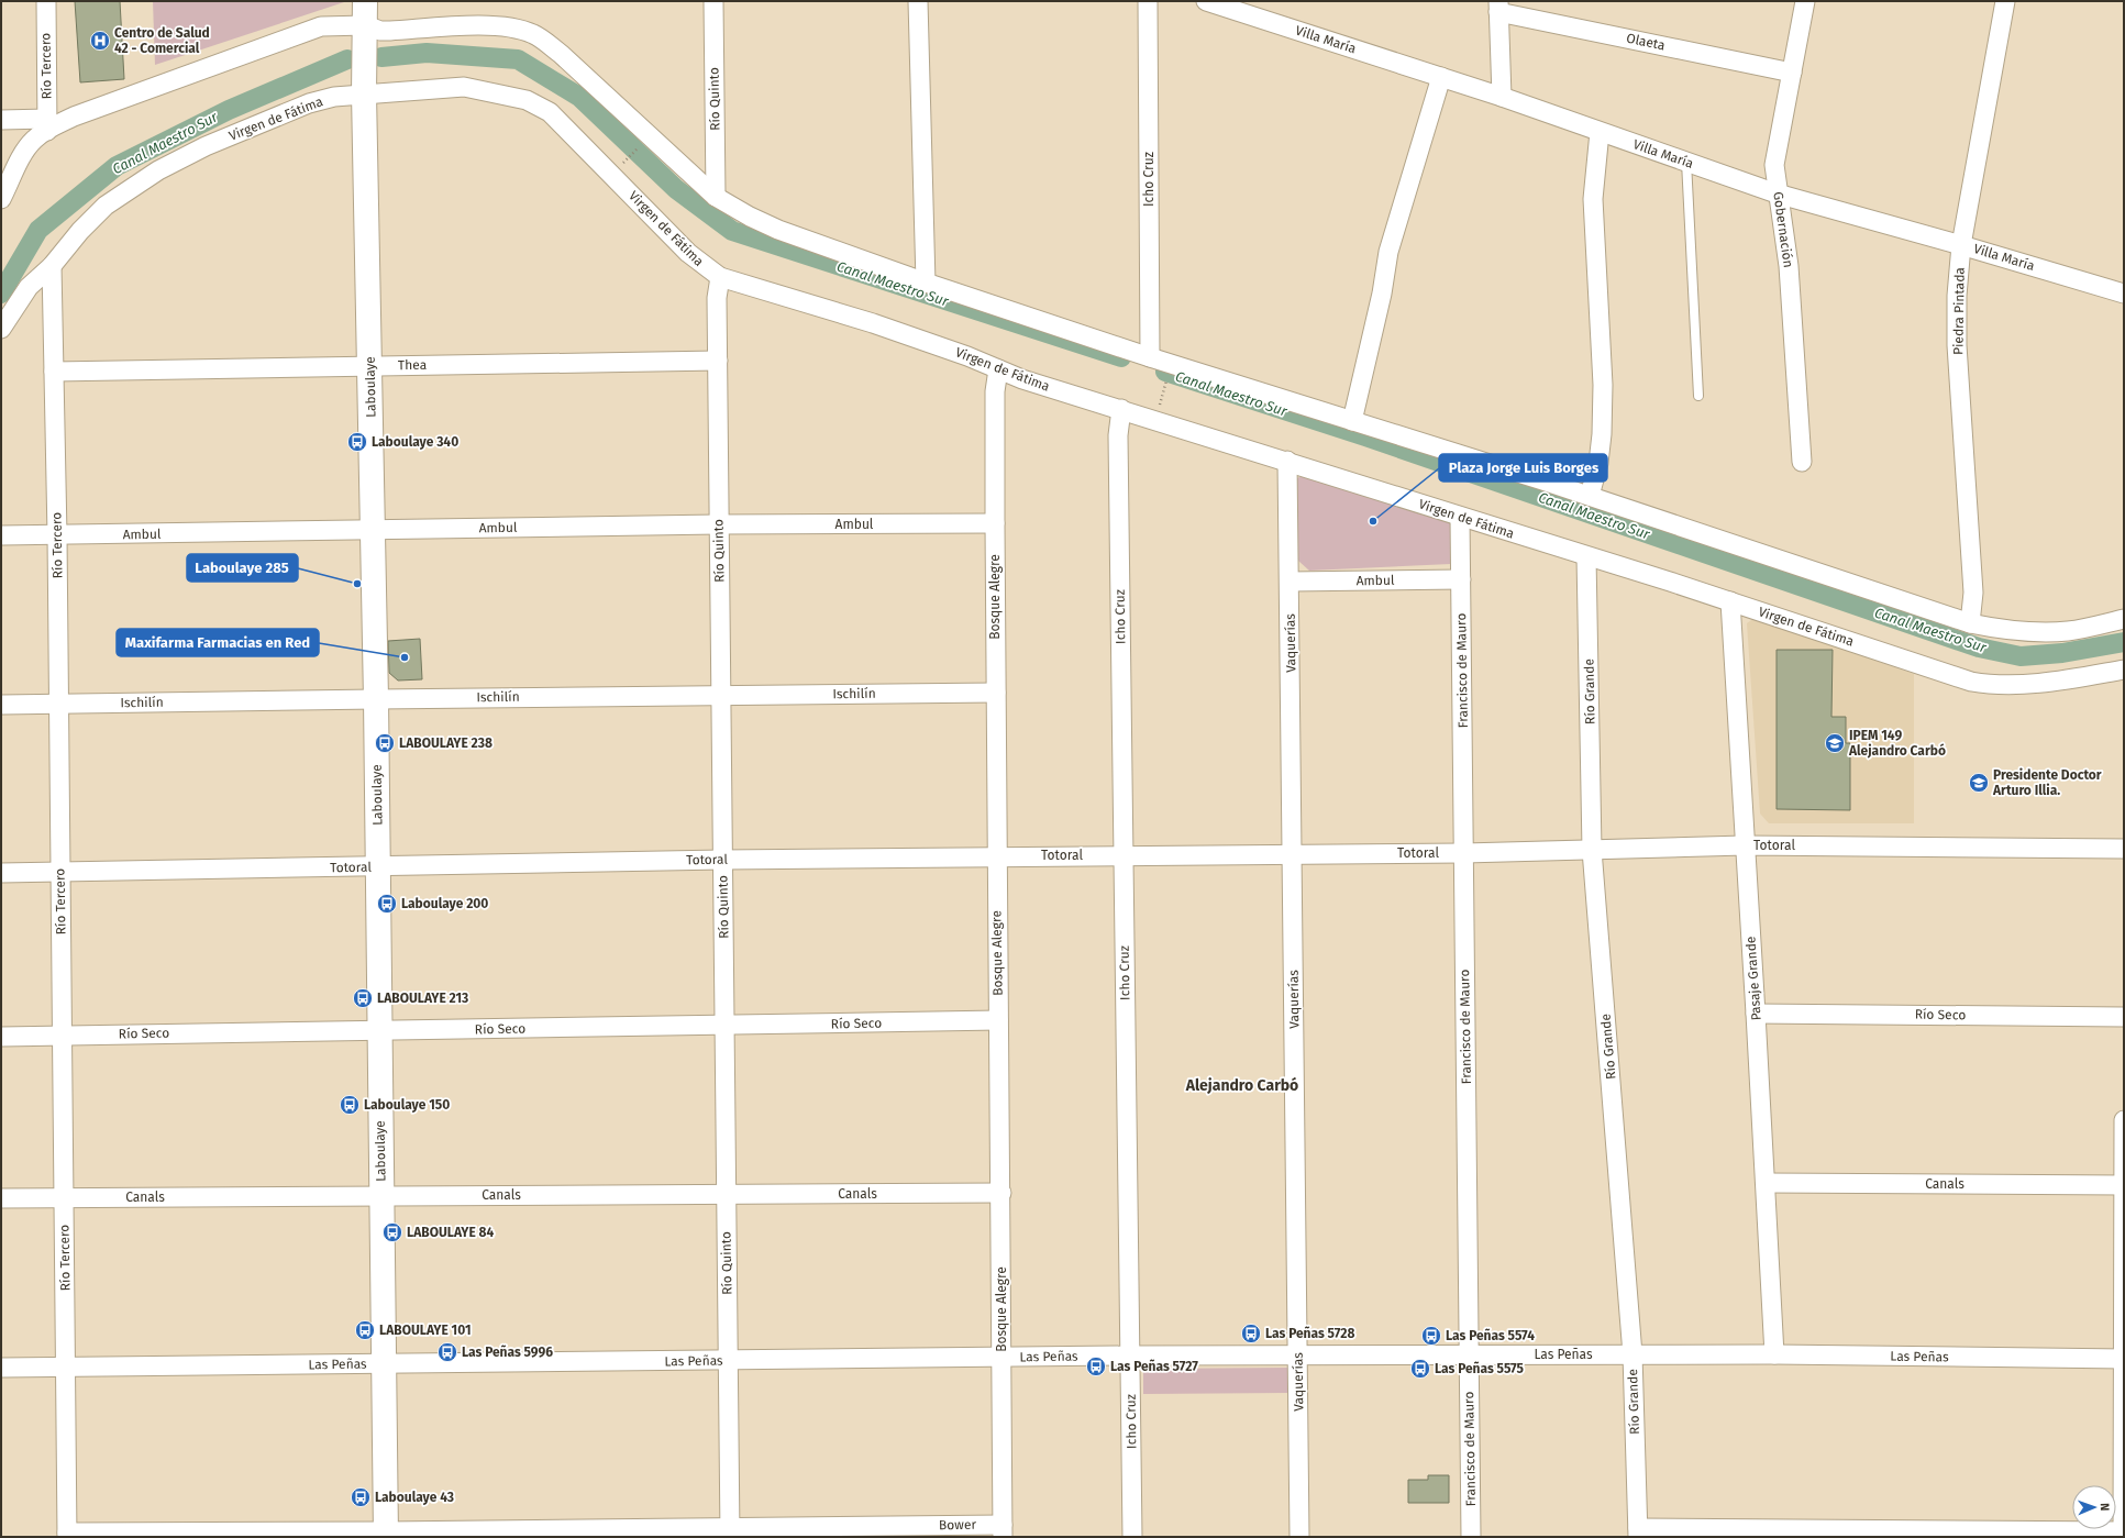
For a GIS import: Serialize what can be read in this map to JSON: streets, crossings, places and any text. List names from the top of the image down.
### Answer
{
  "streets": {
    "main road": ["Laboulaye"],
    "street": [
      "Villa María",
      "Olaeta",
      "Río Tercero",
      "Río Quinto",
      "Virgen de Fátima",
      "Icho Cruz",
      "Gobernación",
      "Piedra Pintada",
      "Thea",
      "Ambul",
      "Bosque Alegre",
      "Vaquerías",
      "Francisco de Mauro",
      "Río Grande",
      "Ischilín",
      "Totoral",
      "Pasaje Grande",
      "Río Seco",
      "Canals",
      "Las Peñas",
      "Bower"
    ]
  },
  "crossings": [
    ["Villa María", "Gobernación"],
    ["Villa María", "Piedra Pintada"],
    ["Olaeta", "Gobernación"],
    ["Río Tercero", "Virgen de Fátima"],
    ["Río Tercero", "Thea"],
    ["Río Tercero", "Ambul"],
    ["Río Tercero", "Ischilín"],
    ["Río Tercero", "Totoral"],
    ["Río Tercero", "Río Seco"],
    ["Río Tercero", "Canals"],
    ["Río Tercero", "Las Peñas"],
    ["Río Tercero", "Bower"],
    ["Río Quinto", "Virgen de Fátima"],
    ["Río Quinto", "Thea"],
    ["Río Quinto", "Ambul"],
    ["Río Quinto", "Ischilín"],
    ["Río Quinto", "Totoral"],
    ["Río Quinto", "Río Seco"],
    ["Río Quinto", "Canals"],
    ["Río Quinto", "Las Peñas"],
    ["Río Quinto", "Bower"],
    ["Virgen de Fátima", "Icho Cruz"],
    ["Virgen de Fátima", "Laboulaye"],
    ["Virgen de Fátima", "Bosque Alegre"],
    ["Virgen de Fátima", "Vaquerías"],
    ["Virgen de Fátima", "Francisco de Mauro"],
    ["Virgen de Fátima", "Río Grande"],
    ["Virgen de Fátima", "Pasaje Grande"],
    ["Icho Cruz", "Totoral"],
    ["Icho Cruz", "Las Peñas"],
    ["Thea", "Laboulaye"],
    ["Laboulaye", "Ambul"],
    ["Laboulaye", "Ischilín"],
    ["Laboulaye", "Totoral"],
    ["Laboulaye", "Río Seco"],
    ["Laboulaye", "Canals"],
    ["Laboulaye", "Las Peñas"],
    ["Laboulaye", "Bower"],
    ["Ambul", "Bosque Alegre"],
    ["Ambul", "Vaquerías"],
    ["Ambul", "Francisco de Mauro"],
    ["Bosque Alegre", "Ischilín"],
    ["Bosque Alegre", "Totoral"],
    ["Bosque Alegre", "Río Seco"],
    ["Bosque Alegre", "Canals"],
    ["Bosque Alegre", "Las Peñas"],
    ["Bosque Alegre", "Bower"],
    ["Vaquerías", "Totoral"],
    ["Vaquerías", "Las Peñas"],
    ["Francisco de Mauro", "Totoral"],
    ["Francisco de Mauro", "Las Peñas"],
    ["Río Grande", "Totoral"],
    ["Río Grande", "Las Peñas"],
    ["Totoral", "Pasaje Grande"],
    ["Pasaje Grande", "Río Seco"],
    ["Pasaje Grande", "Canals"],
    ["Pasaje Grande", "Las Peñas"]
  ],
  "districts": ["Alejandro Carbó"],
  "water": ["Canal Maestro Sur"],
  "places": {
    "hospital": ["Centro de Salud 42 - Comercial"],
    "bus stop": [
      "Laboulaye 340",
      "LABOULAYE 238",
      "Laboulaye 200",
      "LABOULAYE 213",
      "Laboulaye 150",
      "LABOULAYE 84",
      "LABOULAYE 101",
      "Las Peñas 5728",
      "Las Peñas 5574",
      "Las Peñas 5996",
      "Las Peñas 5727",
      "Las Peñas 5575",
      "Laboulaye 43"
    ],
    "other": ["Plaza Jorge Luis Borges", "Laboulaye 285", "Maxifarma Farmacias en Red"],
    "school or university": ["IPEM 149 Alejandro Carbó", "Presidente Doctor Arturo Illia."]
  },
  "north": "right"
}
